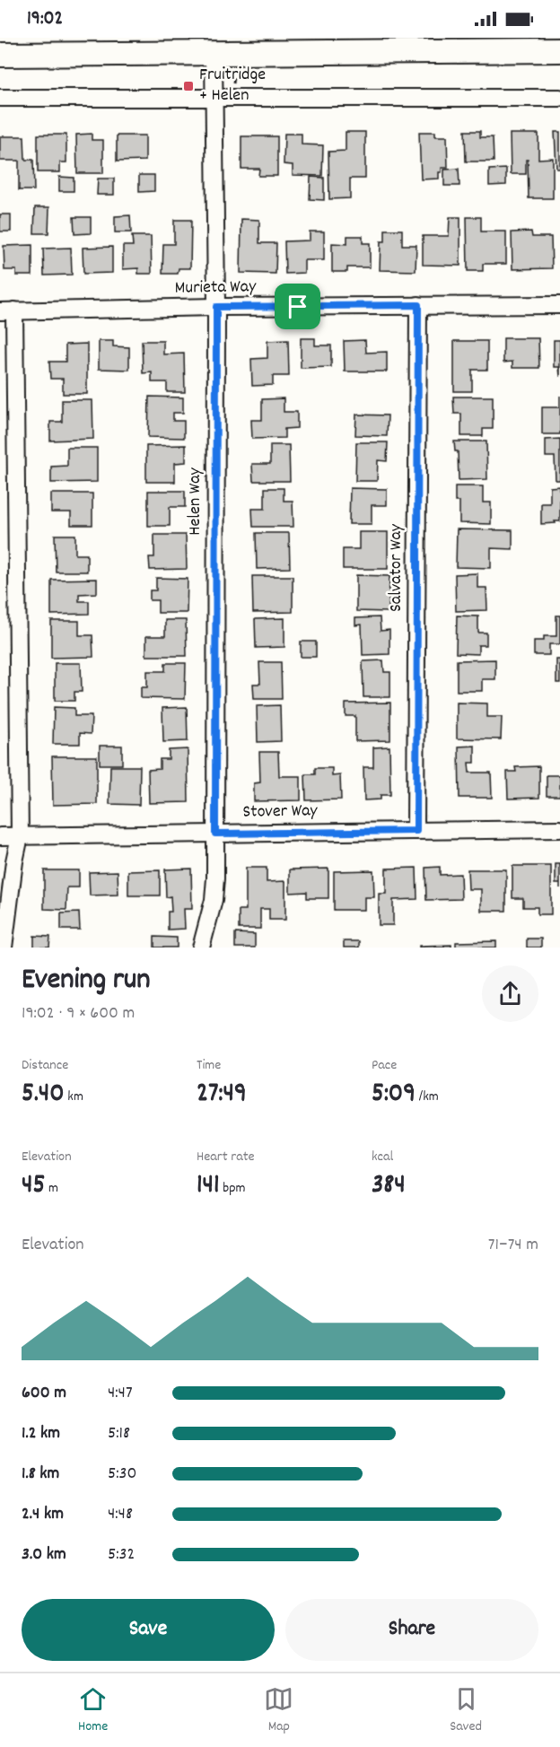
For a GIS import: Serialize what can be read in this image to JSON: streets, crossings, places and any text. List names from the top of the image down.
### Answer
{
  "streets": {
    "street": [
      "Murieta Way",
      "Helen Way",
      "Salvator Way",
      "Stover Way"
    ]
  },
  "crossings": [
    ["Murieta Way", "Helen Way"],
    ["Murieta Way", "Salvator Way"],
    ["Helen Way", "Stover Way"],
    ["Salvator Way", "Stover Way"]
  ],
  "places": {
    "transit": ["Fruitridge + Helen"]
  },
  "page": {
    "status": "19:02",
    "heading": ["Evening run", "19:02 · 9 × 600 m"],
    "stats": [
      ["Distance", "5.40 km"],
      ["Time", "27:49"],
      ["Pace", "5:09 /km"],
      ["Elevation", "45 m"],
      ["Heart rate", "141 bpm"],
      ["kcal", "384"]
    ],
    "chart": ["Elevation", "71–74 m"],
    "list": [
      {
        "name": "600 m",
        "note": "4:47"
      },
      {
        "name": "1.2 km",
        "note": "5:18"
      },
      {
        "name": "1.8 km",
        "note": "5:30"
      },
      {
        "name": "2.4 km",
        "note": "4:48"
      },
      {
        "name": "3.0 km",
        "note": "5:32"
      }
    ],
    "buttons": ["Save", "Share"],
    "tabs": ["Home", "Map", "Saved"]
  }
}
